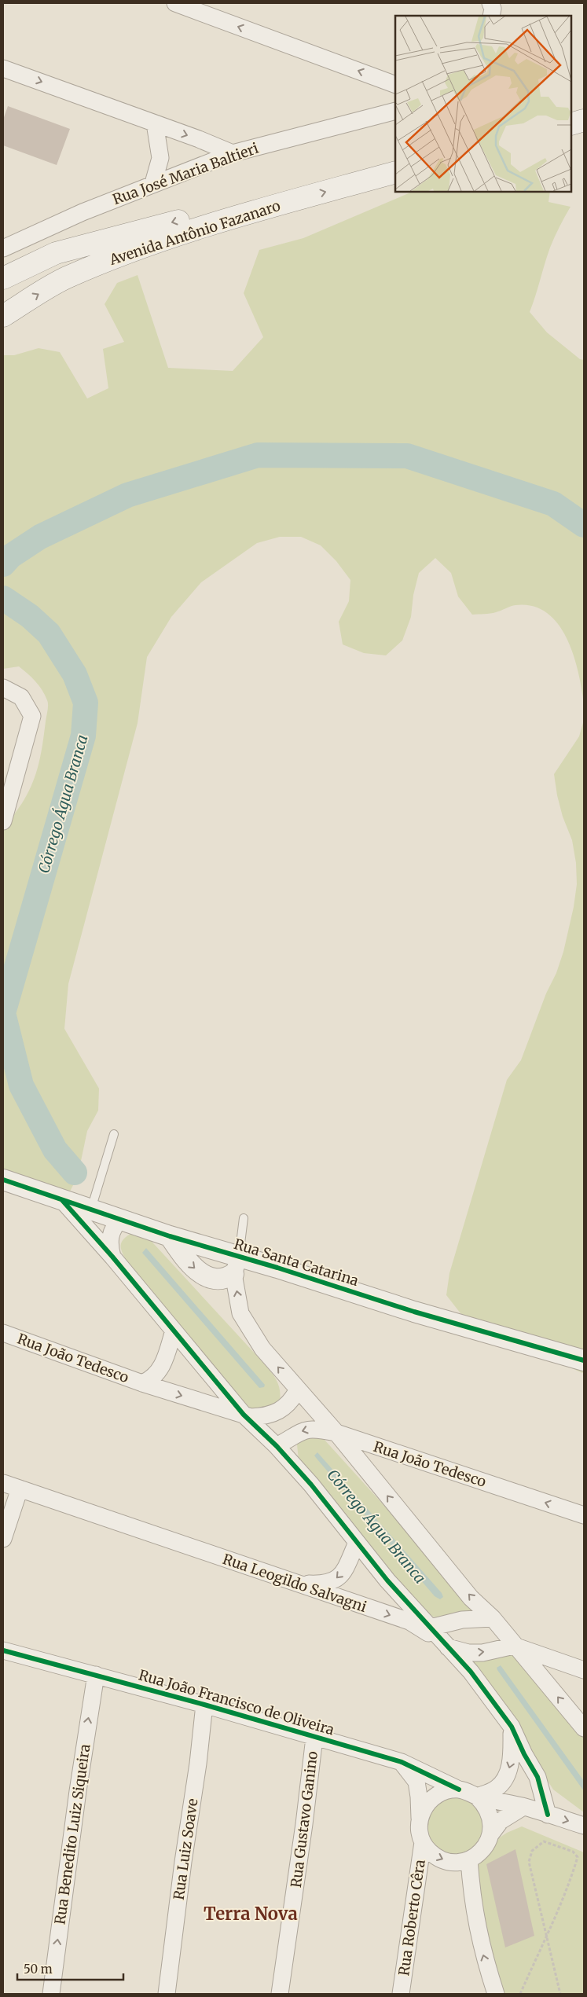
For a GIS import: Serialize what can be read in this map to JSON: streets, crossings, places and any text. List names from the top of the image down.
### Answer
{
  "streets": {
    "main road": ["Avenida Antônio Fazanaro"],
    "street": [
      "Rua José Maria Baltieri",
      "Rua Santa Catarina",
      "Rua João Tedesco",
      "Rua Leogildo Salvagni",
      "Rua João Francisco de Oliveira",
      "Rua Gustavo Ganino",
      "Rua Benedito Luiz Siqueira",
      "Rua Luiz Soave",
      "Rua Roberto Cêra"
    ]
  },
  "crossings": [
    ["Rua João Francisco de Oliveira", "Rua Gustavo Ganino"],
    ["Rua João Francisco de Oliveira", "Rua Benedito Luiz Siqueira"],
    ["Rua João Francisco de Oliveira", "Rua Luiz Soave"],
    ["Rua João Francisco de Oliveira", "Rua Roberto Cêra"]
  ],
  "one_way": ["Rua Benedito Luiz Siqueira"],
  "districts": ["Terra Nova"],
  "water": ["Córrego Água Branca"],
  "scale_bar": "50 m"
}
